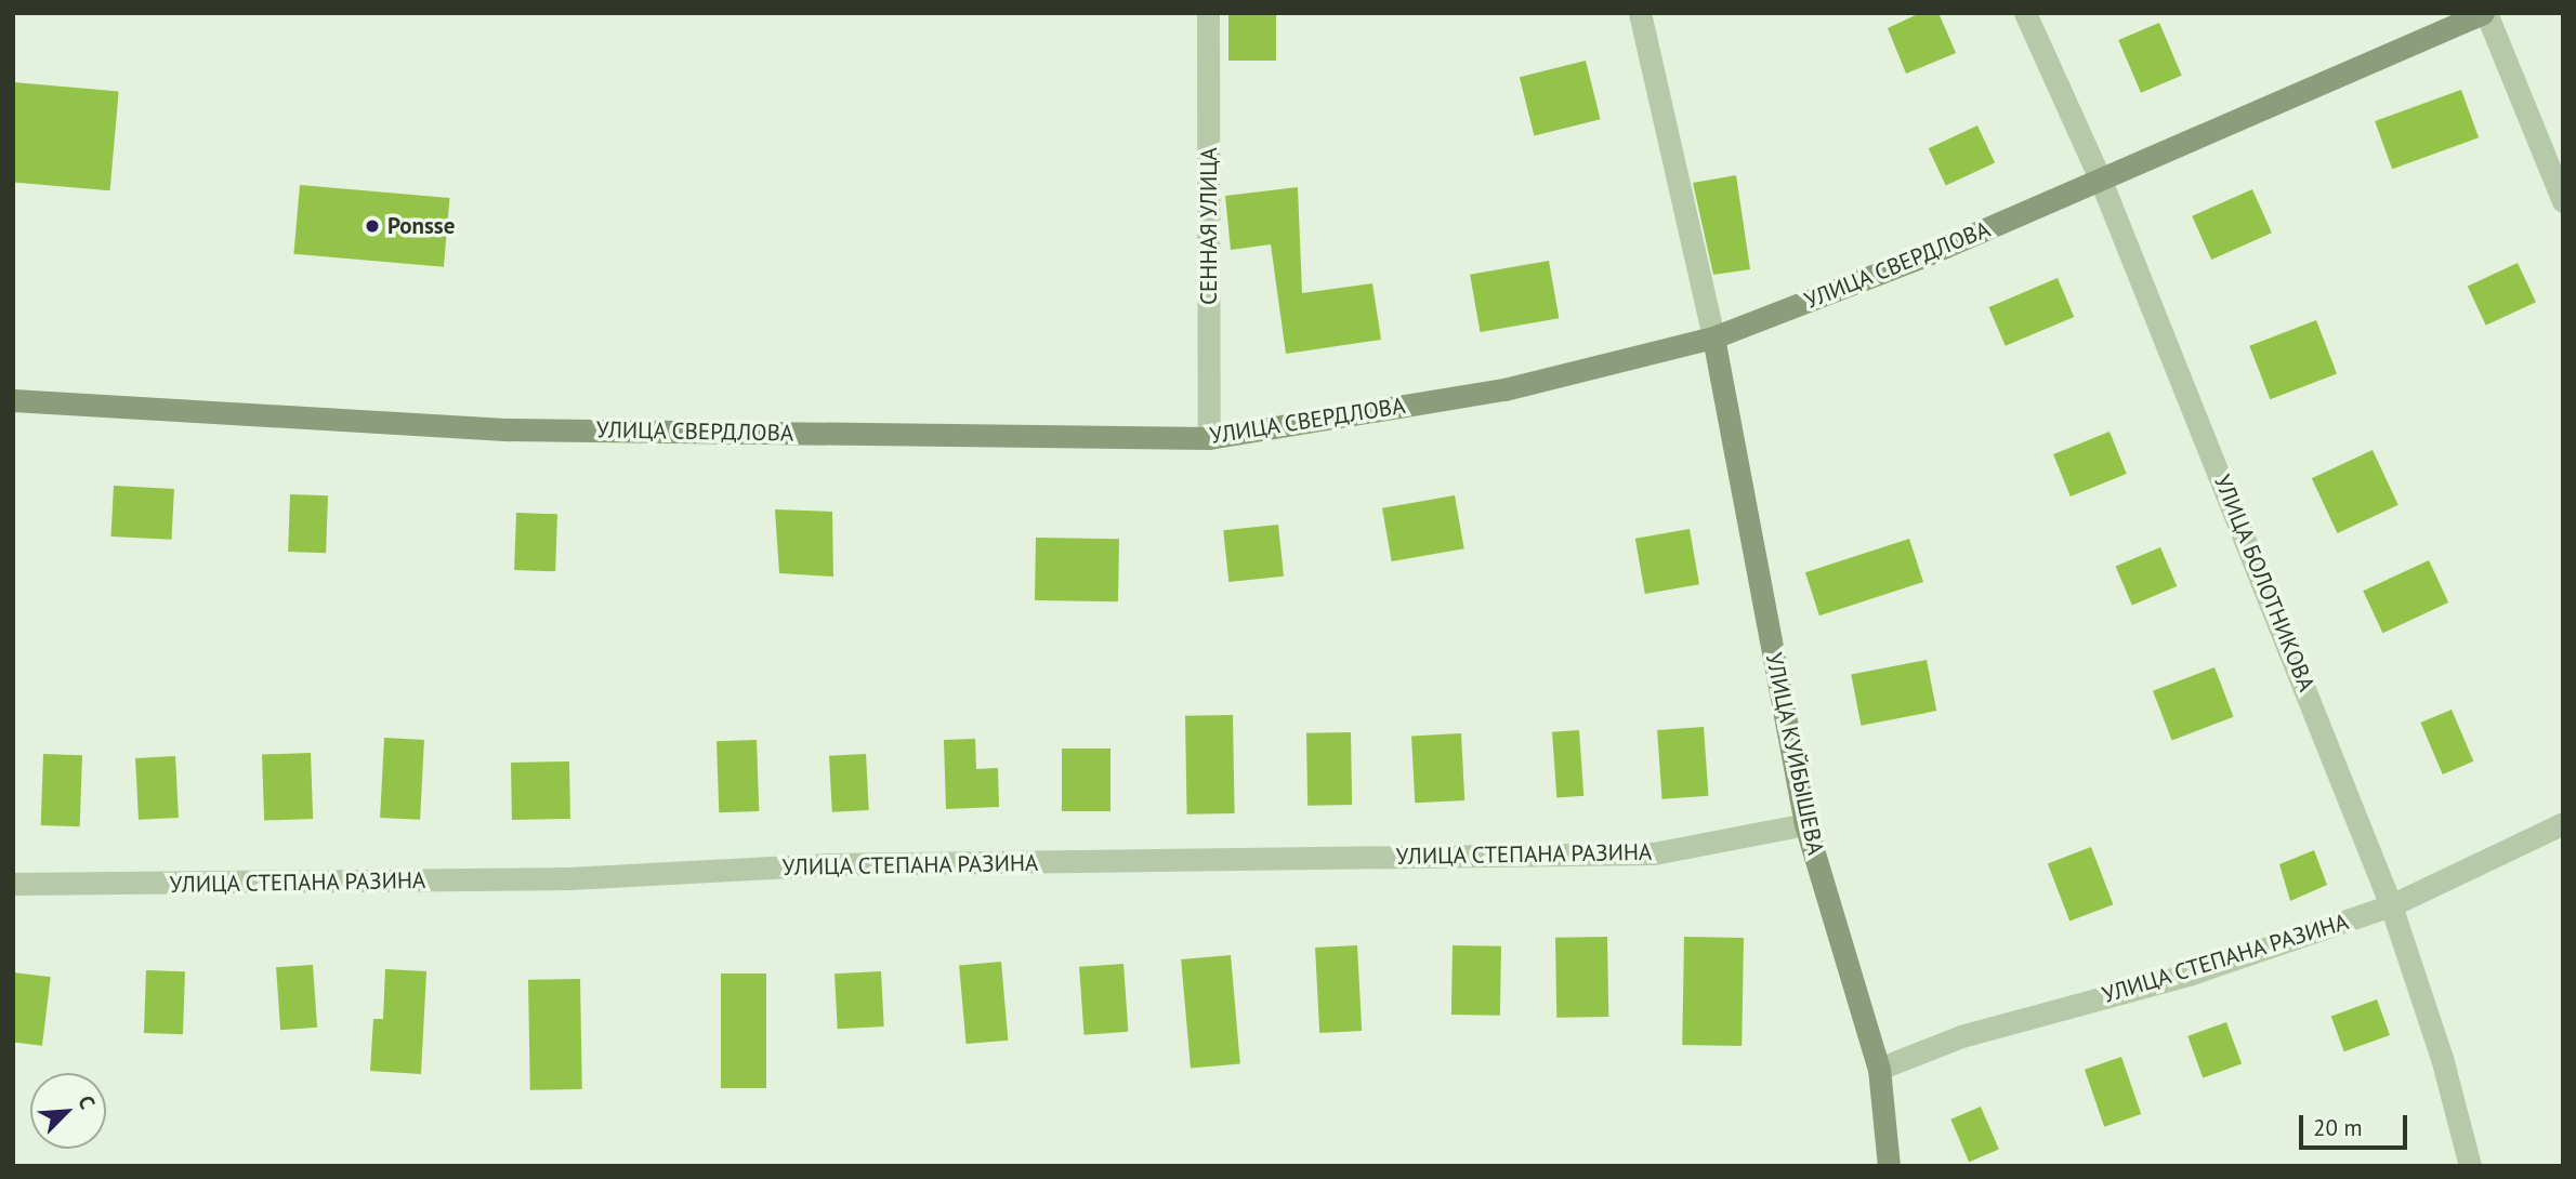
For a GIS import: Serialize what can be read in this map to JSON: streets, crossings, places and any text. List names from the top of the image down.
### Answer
{
  "streets": {
    "main road": ["УЛИЦА СВЕРДЛОВА", "УЛИЦА КУЙБЫШЕВА"],
    "street": ["СЕННАЯ УЛИЦА", "УЛИЦА БОЛОТНИКОВА", "УЛИЦА СТЕПАНА РАЗИНА"]
  },
  "crossings": [
    ["СЕННАЯ УЛИЦА", "УЛИЦА СВЕРДЛОВА"],
    ["УЛИЦА СВЕРДЛОВА", "УЛИЦА БОЛОТНИКОВА"],
    ["УЛИЦА СВЕРДЛОВА", "УЛИЦА КУЙБЫШЕВА"],
    ["УЛИЦА БОЛОТНИКОВА", "УЛИЦА СТЕПАНА РАЗИНА"],
    ["УЛИЦА КУЙБЫШЕВА", "УЛИЦА СТЕПАНА РАЗИНА"]
  ],
  "places": ["Ponsse"],
  "scale_bar": "20 m",
  "north": "top right"
}
